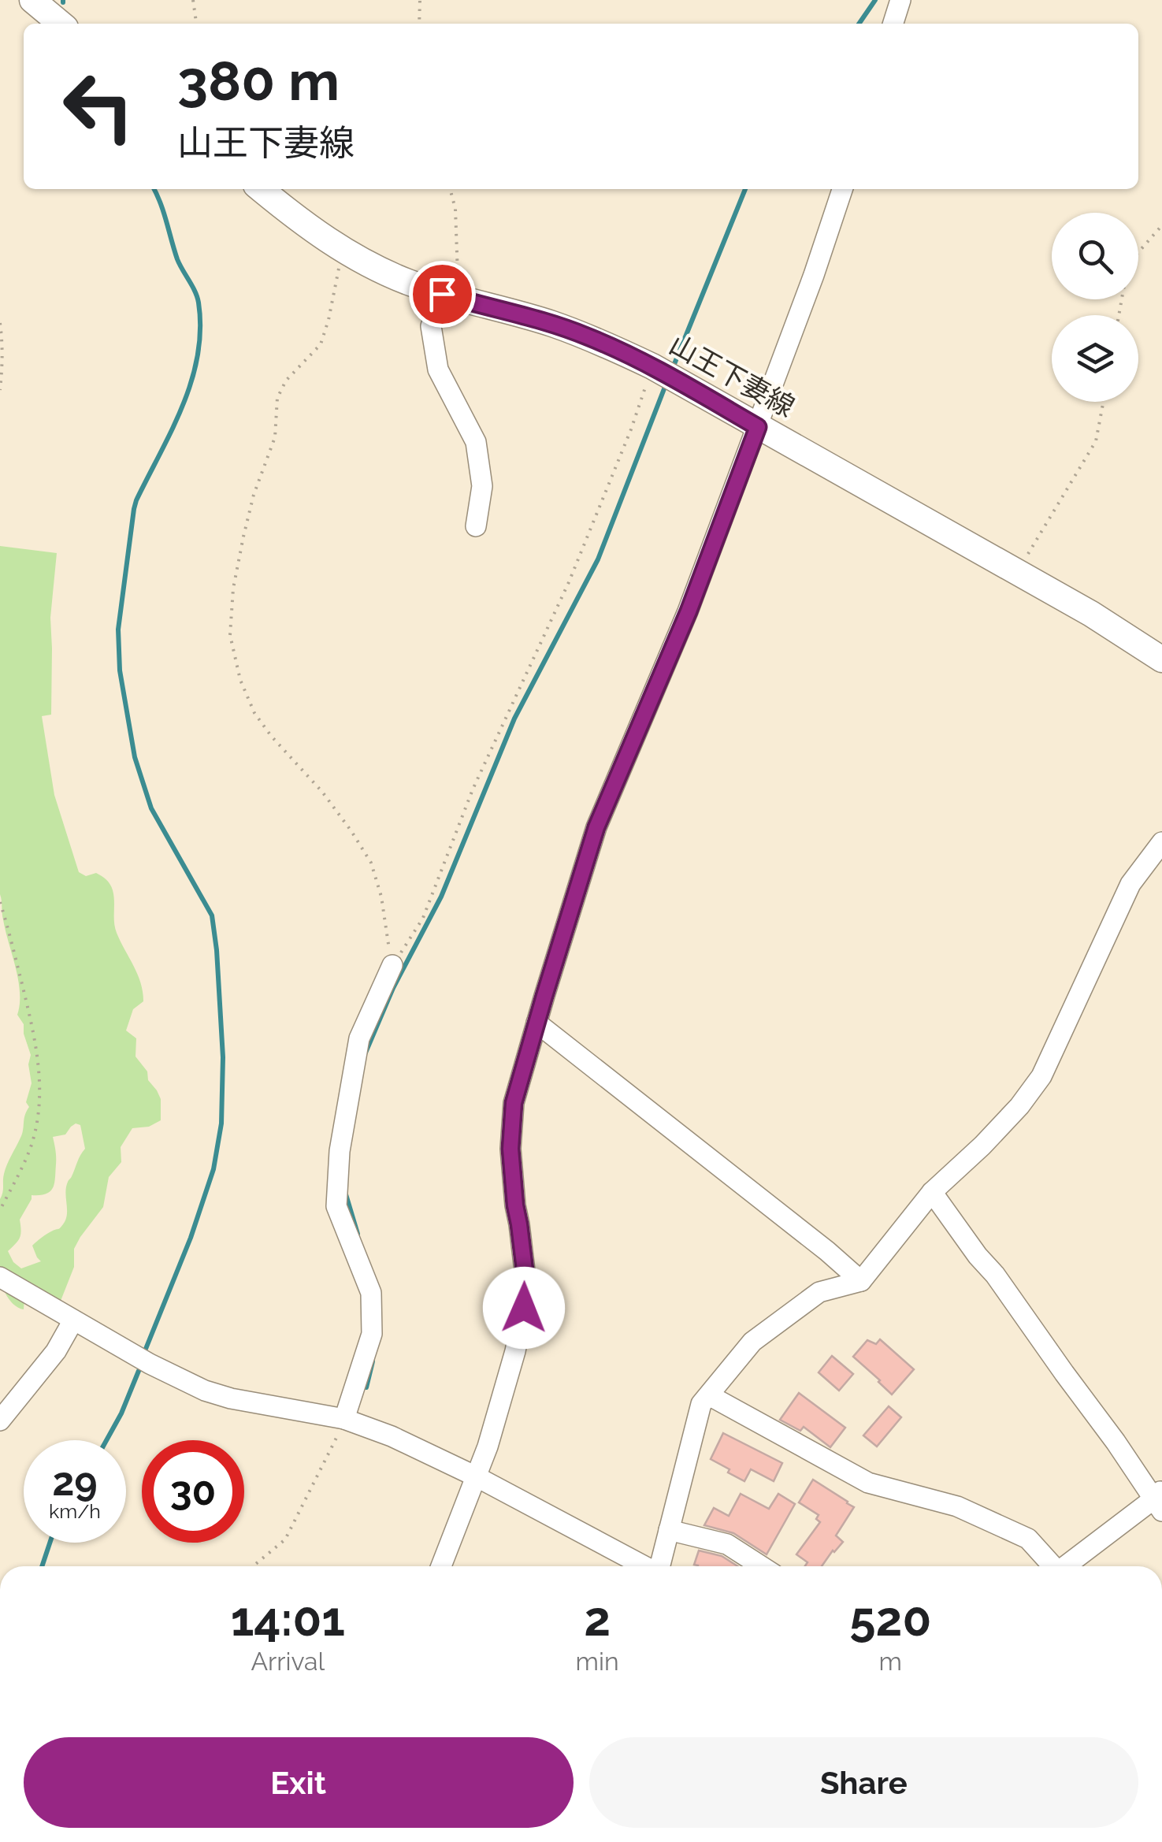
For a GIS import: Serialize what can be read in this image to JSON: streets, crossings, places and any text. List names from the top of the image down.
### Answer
{
  "streets": {
    "main road": ["山王下妻線"]
  },
  "page": {
    "turn": ["380 m", "山王下妻線"],
    "speed": "29 km/h",
    "limit": "30",
    "eta": [
      "14:01",
      "Arrival",
      "2",
      "min",
      "520",
      "m"
    ],
    "buttons": ["Exit", "Share"]
  }
}
